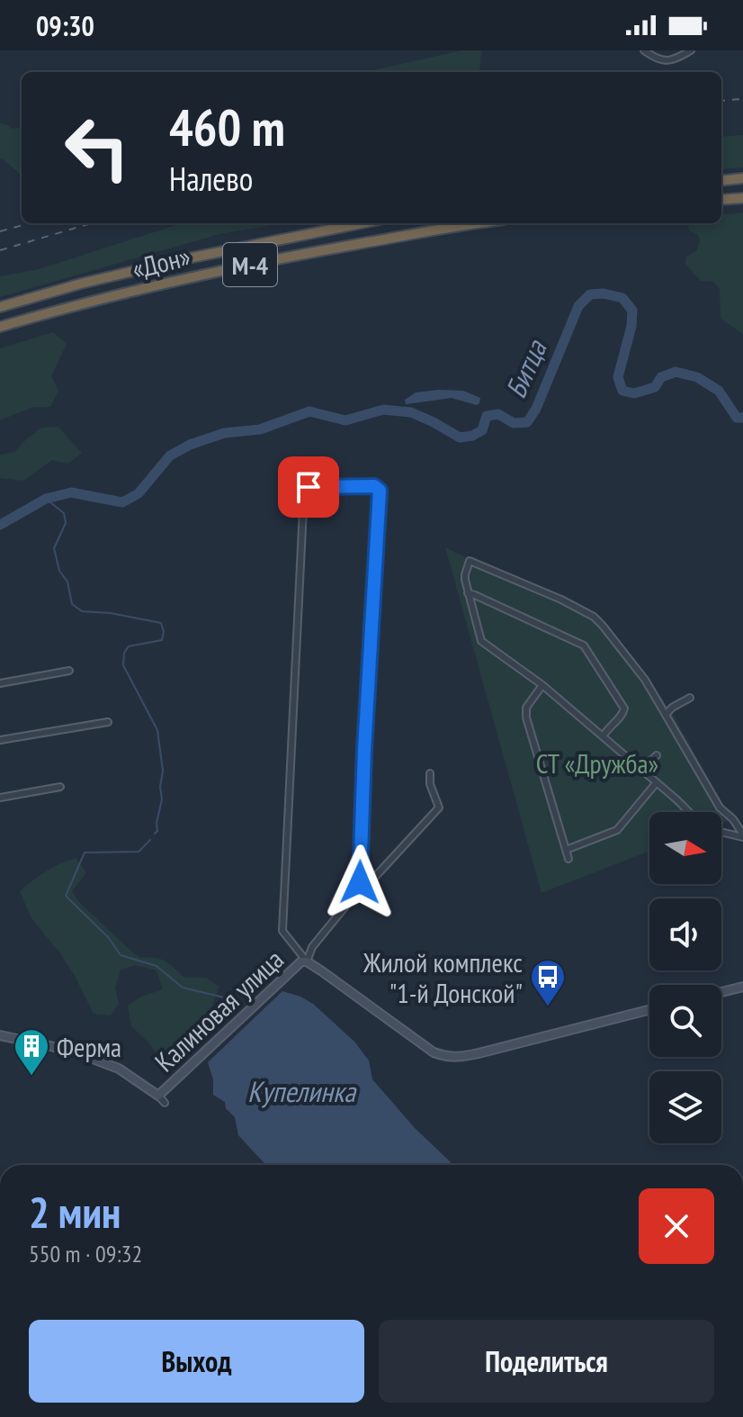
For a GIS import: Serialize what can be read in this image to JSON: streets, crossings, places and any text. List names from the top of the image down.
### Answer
{
  "streets": {
    "highway": ["«Дон»", "М-4"],
    "street": ["Калиновая улица"]
  },
  "water": ["Битца", "Купелинка"],
  "parks": ["СТ «Дружба»"],
  "places": {
    "bus stop": ["Жилой комплекс \"1-й Донской\""],
    "building": ["Ферма"]
  },
  "north": "right",
  "page": {
    "status": "09:30",
    "turn": ["460 m", "Налево"],
    "heading": ["2 мин", "550 m · 09:32"],
    "buttons": ["Выход", "Поделиться"]
  }
}
